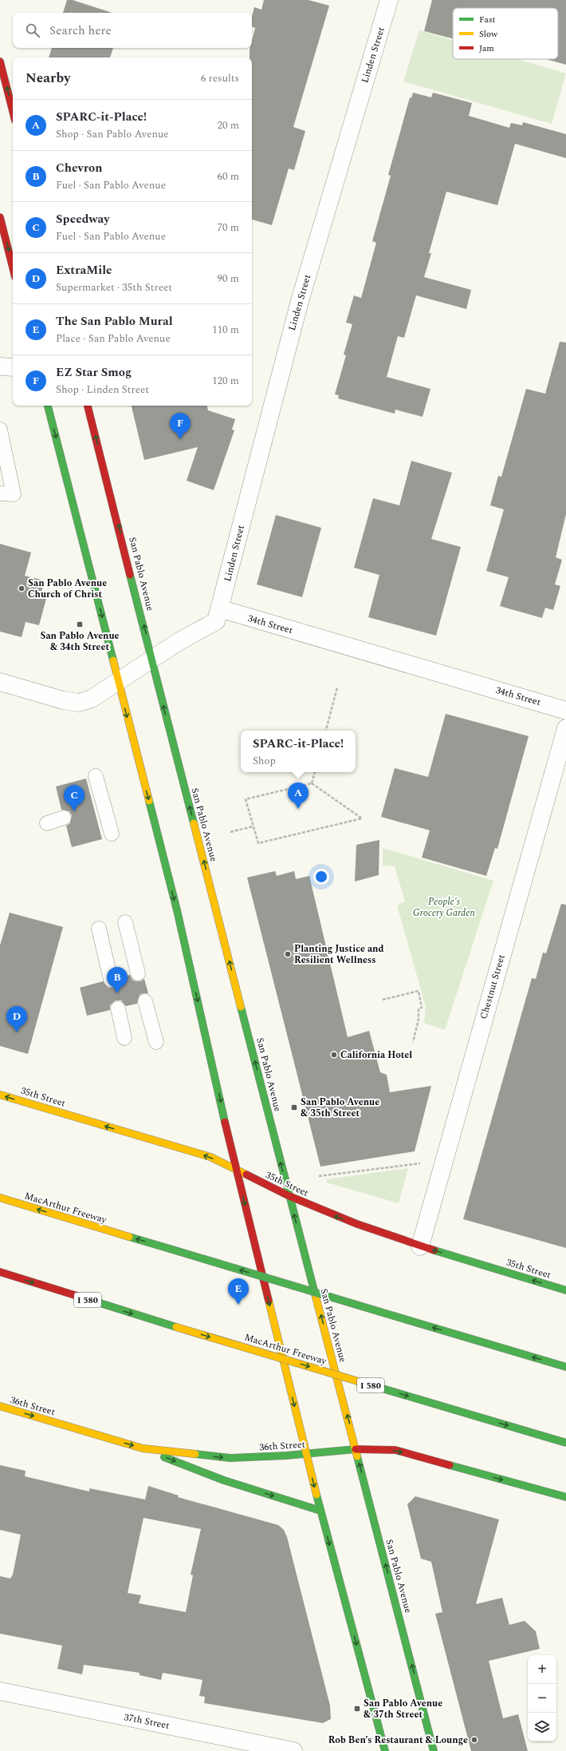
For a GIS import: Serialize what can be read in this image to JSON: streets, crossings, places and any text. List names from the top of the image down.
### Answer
{
  "streets": {
    "main road": [
      "San Pablo Avenue",
      "35th Street",
      "MacArthur Freeway",
      "I 580",
      "36th Street"
    ],
    "street": [
      "Linden Street",
      "34th Street",
      "Chestnut Street",
      "37th Street"
    ]
  },
  "crossings": [
    ["Linden Street", "34th Street"],
    ["San Pablo Avenue", "35th Street"],
    ["San Pablo Avenue", "36th Street"],
    ["Chestnut Street", "35th Street"]
  ],
  "one_way": ["35th Street"],
  "parks": ["People's Grocery Garden"],
  "places": {
    "other": [
      "San Pablo Avenue Church of Christ",
      "Planting Justice and Resilient Wellness",
      "California Hotel",
      "Rob Ben’s Restaurant & Lounge"
    ],
    "transit": ["San Pablo Avenue & 34th Street", "San Pablo Avenue & 35th Street", "San Pablo Avenue & 37th Street"]
  },
  "legend": ["Fast", "Slow", "Jam"],
  "page": {
    "search": "Search here",
    "heading": ["Nearby", "6 results"],
    "list": [
      {
        "mark": "A",
        "name": "SPARC-it-Place!",
        "note": "Shop · San Pablo Avenue",
        "value": "20 m"
      },
      {
        "mark": "B",
        "name": "Chevron",
        "note": "Fuel · San Pablo Avenue",
        "value": "60 m"
      },
      {
        "mark": "C",
        "name": "Speedway",
        "note": "Fuel · San Pablo Avenue",
        "value": "70 m"
      },
      {
        "mark": "D",
        "name": "ExtraMile",
        "note": "Supermarket · 35th Street",
        "value": "90 m"
      },
      {
        "mark": "E",
        "name": "The San Pablo Mural",
        "note": "Place · San Pablo Avenue",
        "value": "110 m"
      },
      {
        "mark": "F",
        "name": "EZ Star Smog",
        "note": "Shop · Linden Street",
        "value": "120 m"
      }
    ],
    "pins": [
      "F",
      "A",
      "C",
      "B",
      "D",
      "E"
    ],
    "popup": ["SPARC-it-Place!", "Shop"],
    "map_buttons": ["+", "−"]
  }
}
